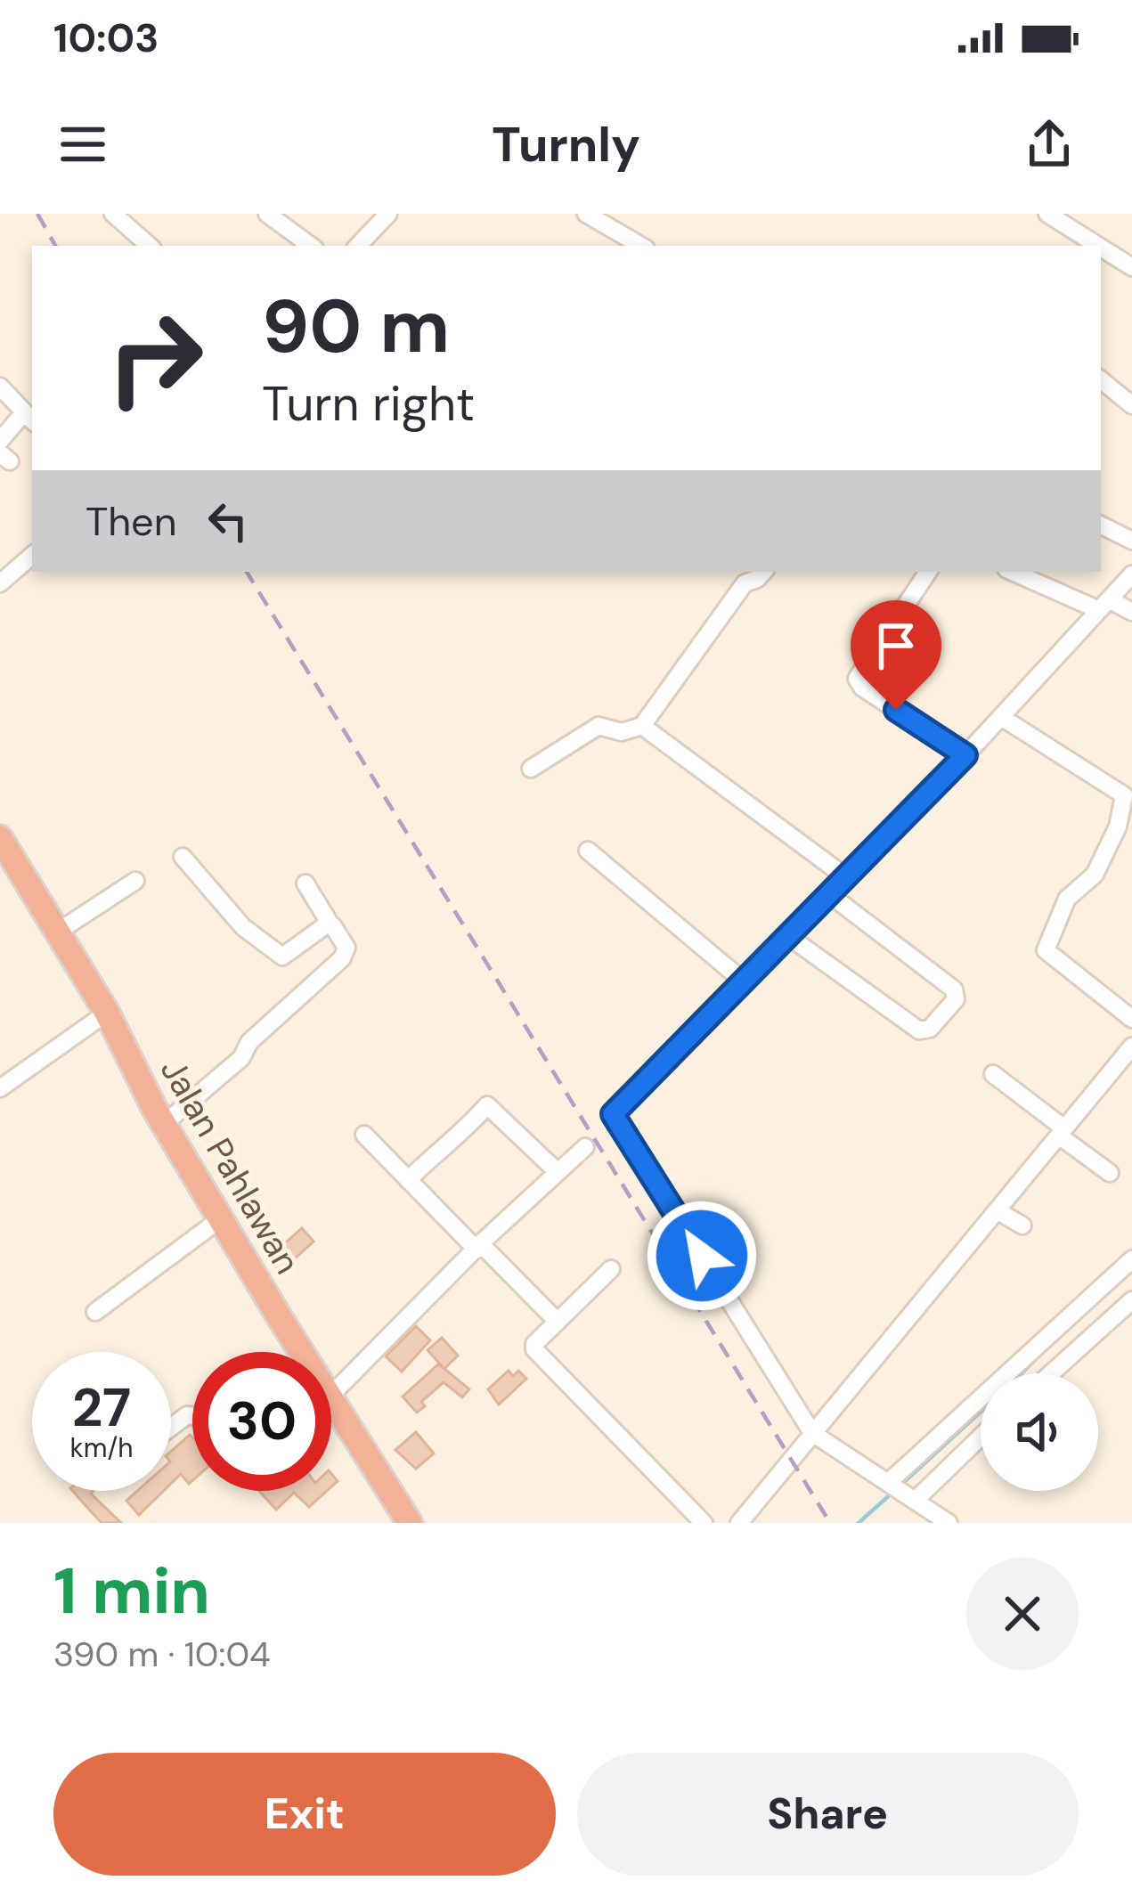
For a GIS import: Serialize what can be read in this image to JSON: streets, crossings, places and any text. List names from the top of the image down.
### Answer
{
  "streets": {
    "highway": ["Jalan Pahlawan"]
  },
  "page": {
    "status": "10:03",
    "header": "Turnly",
    "turn": ["90 m", "Turn right"],
    "then": "Then",
    "speed": "27 km/h",
    "limit": "30",
    "heading": ["1 min", "390 m · 10:04"],
    "buttons": ["Exit", "Share"]
  }
}
